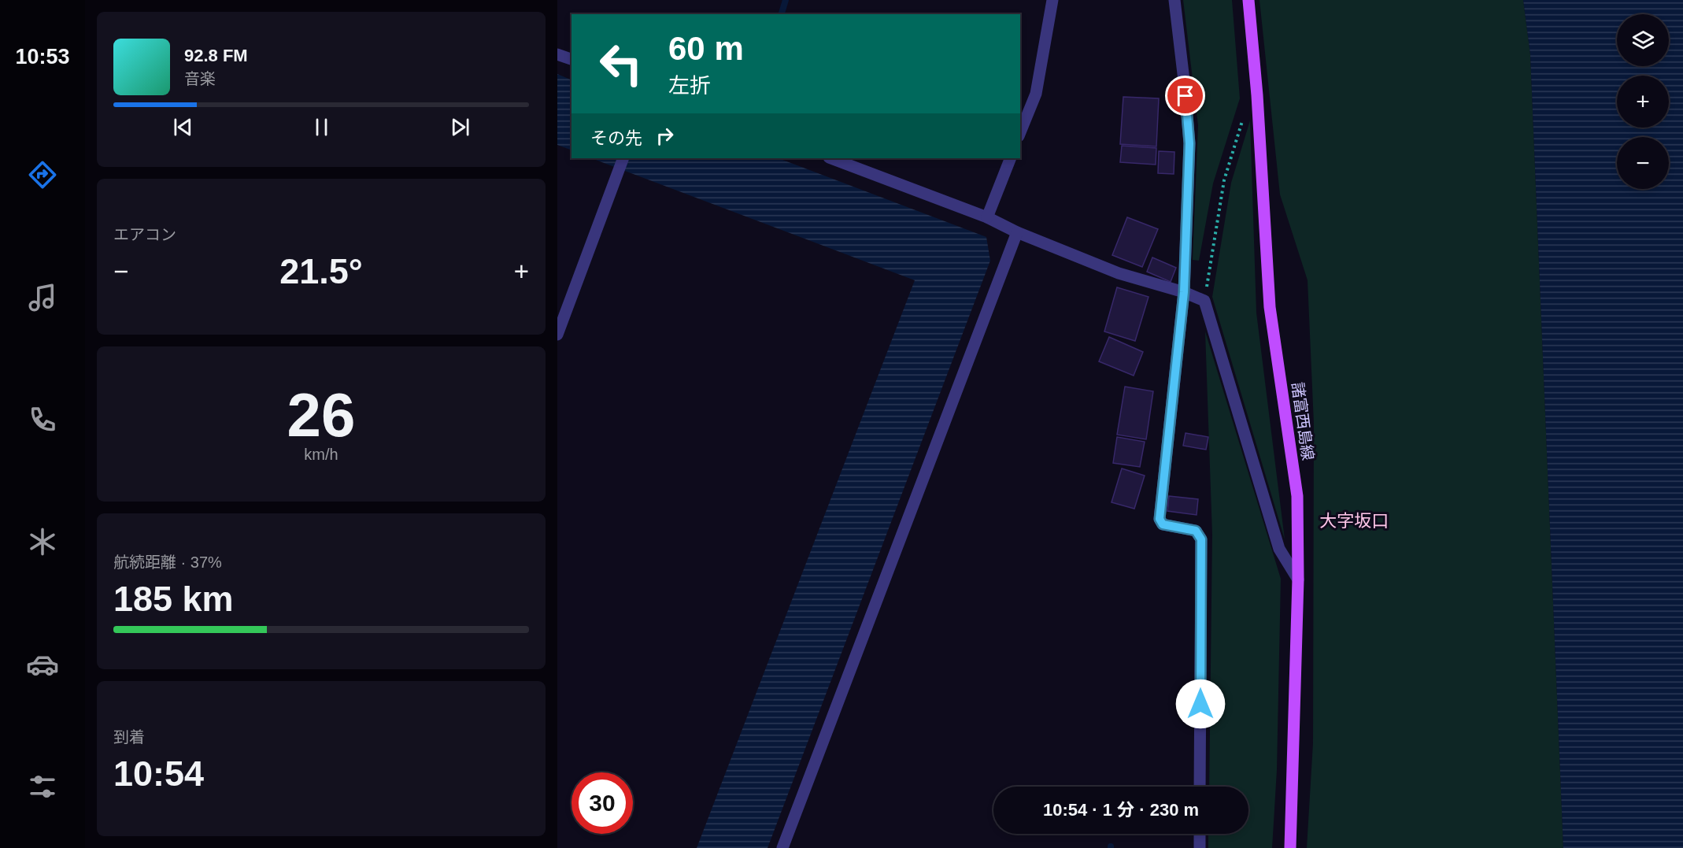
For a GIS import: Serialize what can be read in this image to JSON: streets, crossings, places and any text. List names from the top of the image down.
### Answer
{
  "streets": {
    "main road": ["諸富西島線"]
  },
  "districts": ["大字坂口"],
  "page": {
    "tabs": "10:53",
    "map_buttons": ["+", "−"],
    "turn": ["60 m", "左折"],
    "song": ["92.8 FM", "音楽"],
    "then": "その先",
    "tile": [
      "エアコン",
      ["26", "km/h"],
      ["航続距離 · 37%", "185 km"],
      ["到着", "10:54"]
    ],
    "heat": ["−", "21.5°", "+"],
    "limit": "30",
    "trip": "10:54 · 1 分 · 230 m"
  }
}
